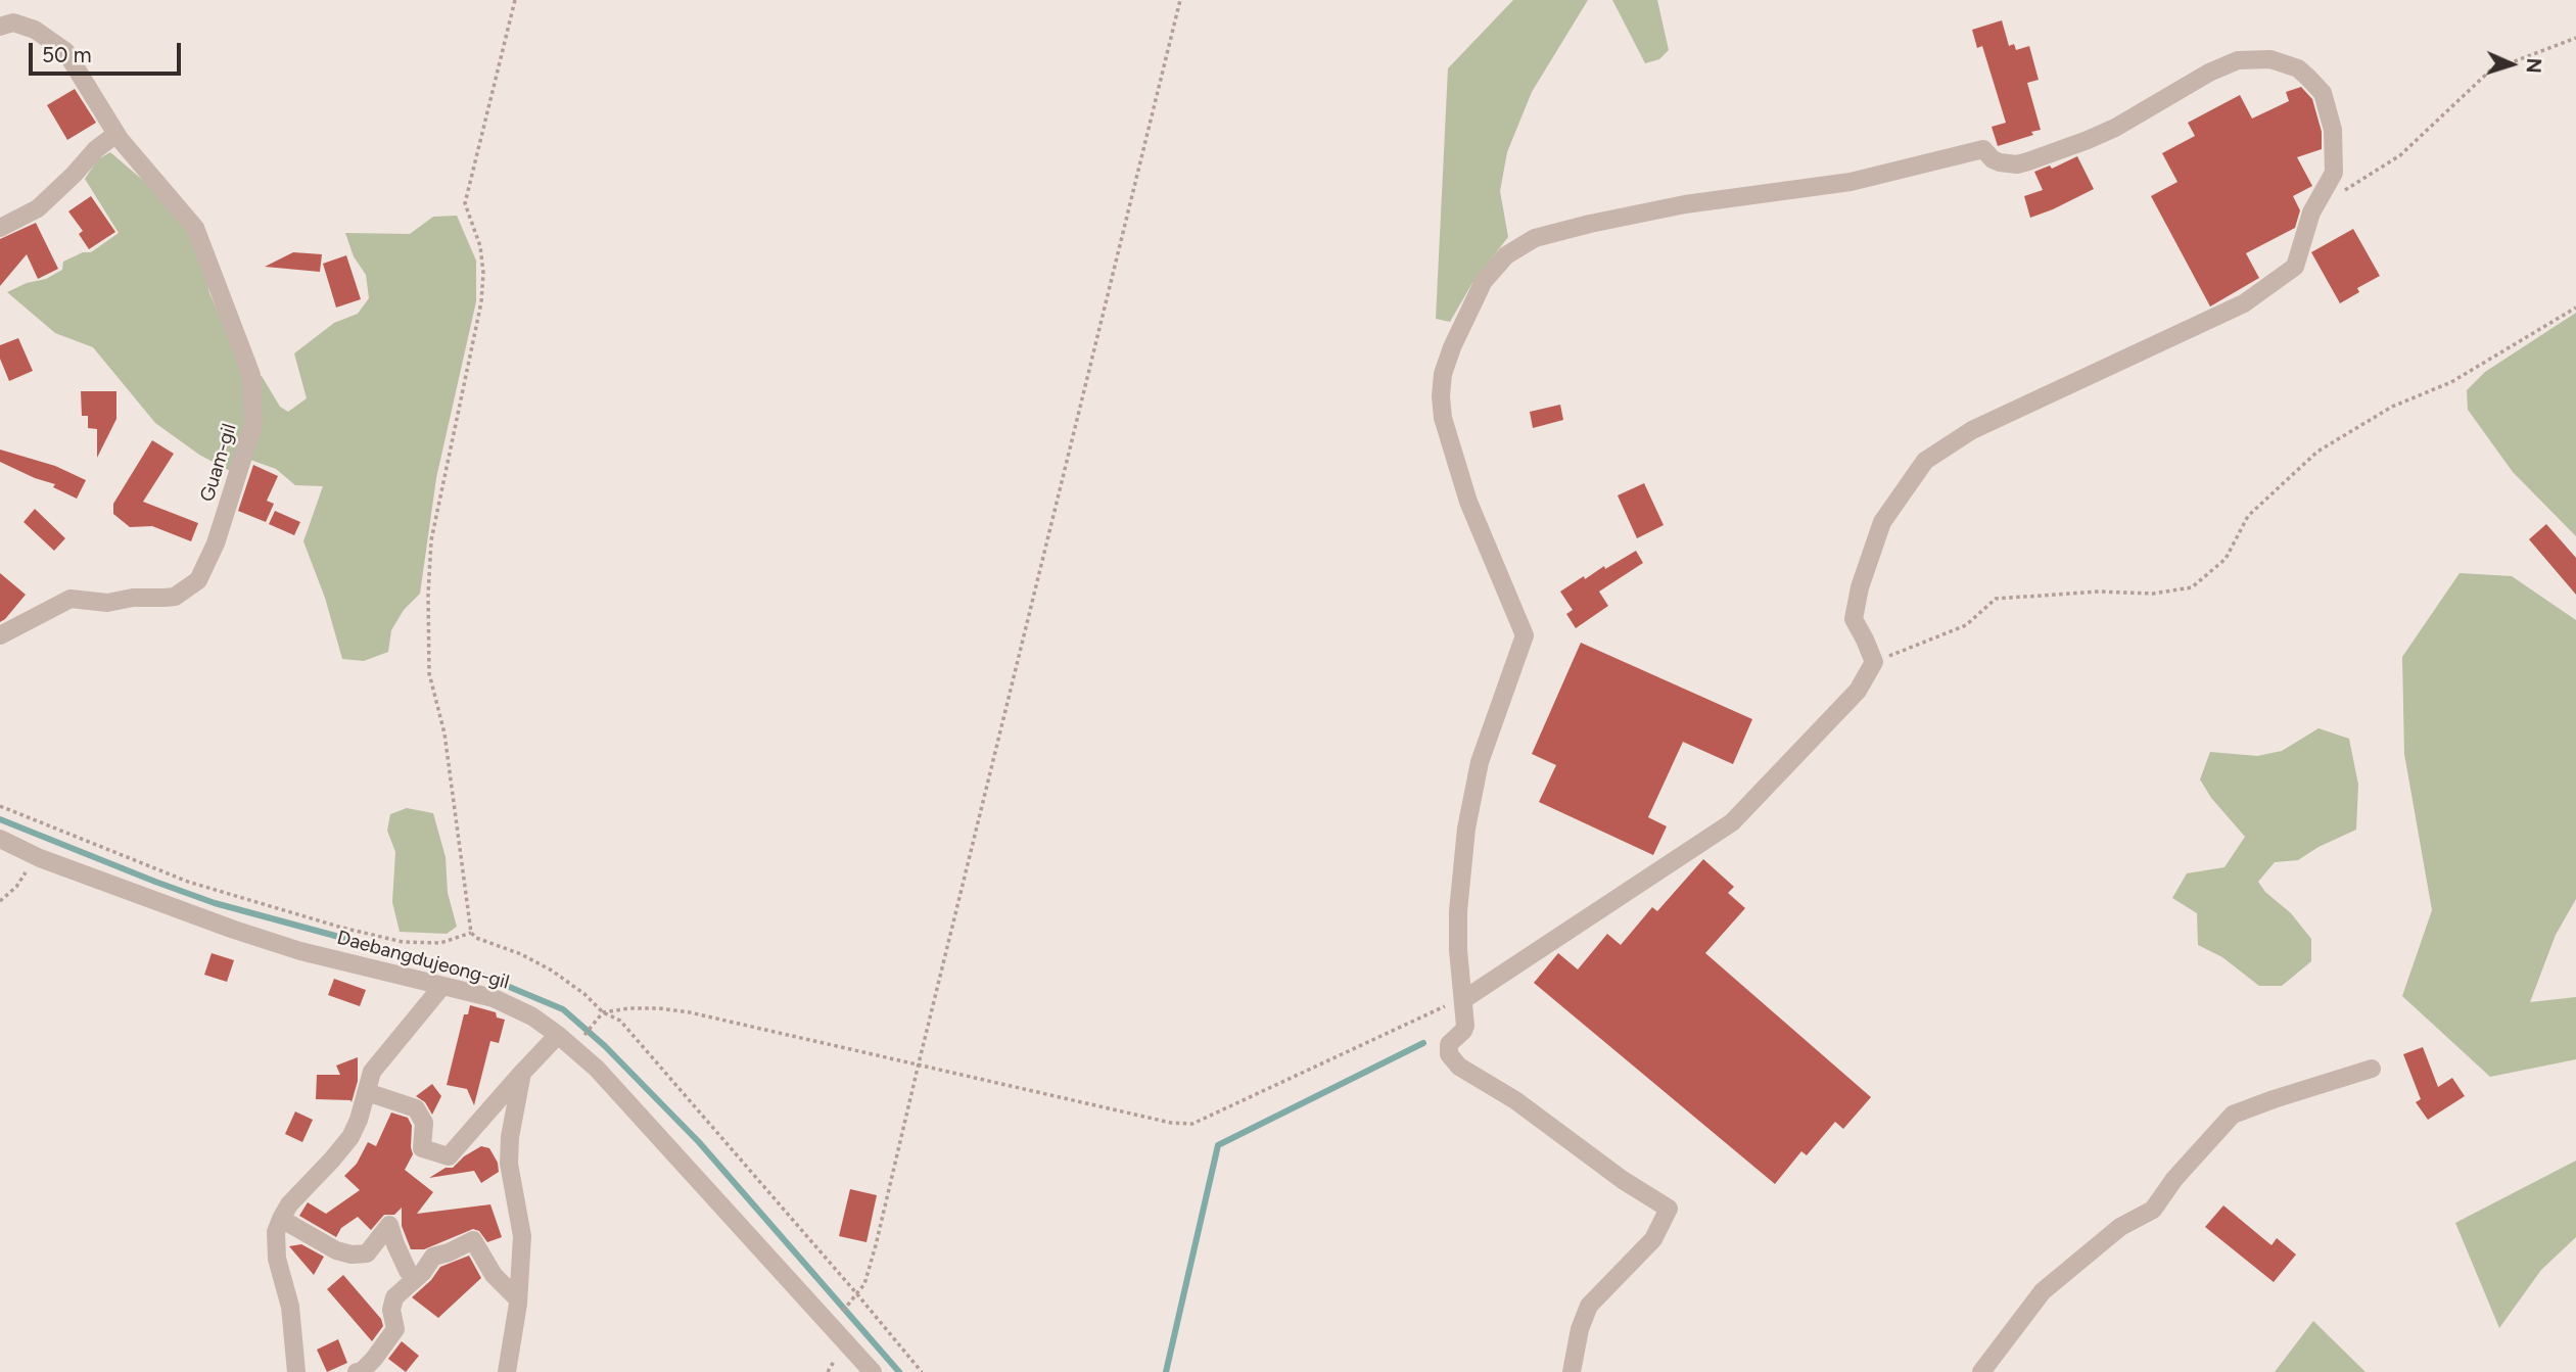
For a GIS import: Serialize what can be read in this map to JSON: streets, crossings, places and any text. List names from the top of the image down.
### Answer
{
  "streets": {
    "street": ["Guam-gil", "Daebangdujeong-gil"]
  },
  "scale_bar": "50 m",
  "north": "right"
}
